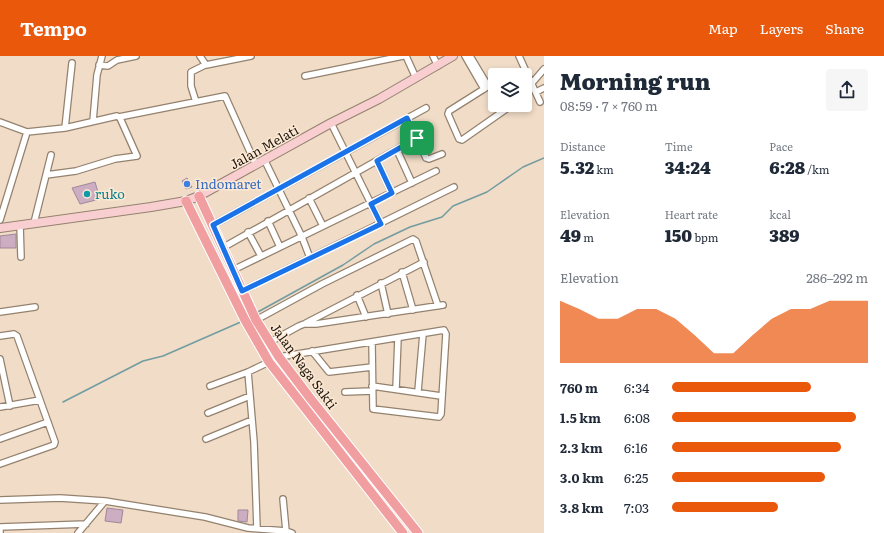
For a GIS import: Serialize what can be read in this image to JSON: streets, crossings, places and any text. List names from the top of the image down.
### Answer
{
  "streets": {
    "main road": ["Jalan Melati", "Jalan Naga Sakti"]
  },
  "crossings": [
    ["Jalan Melati", "Jalan Naga Sakti"]
  ],
  "places": ["Indomaret", "ruko"],
  "page": {
    "header": "Tempo",
    "nav": ["Map", "Layers", "Share"],
    "heading": ["Morning run", "08:59 · 7 × 760 m"],
    "stats": [
      ["Distance", "5.32 km"],
      ["Time", "34:24"],
      ["Pace", "6:28 /km"],
      ["Elevation", "49 m"],
      ["Heart rate", "150 bpm"],
      ["kcal", "389"]
    ],
    "chart": ["Elevation", "286–292 m"],
    "list": [
      {
        "name": "760 m",
        "note": "6:34"
      },
      {
        "name": "1.5 km",
        "note": "6:08"
      },
      {
        "name": "2.3 km",
        "note": "6:16"
      },
      {
        "name": "3.0 km",
        "note": "6:25"
      },
      {
        "name": "3.8 km",
        "note": "7:03"
      }
    ]
  }
}
